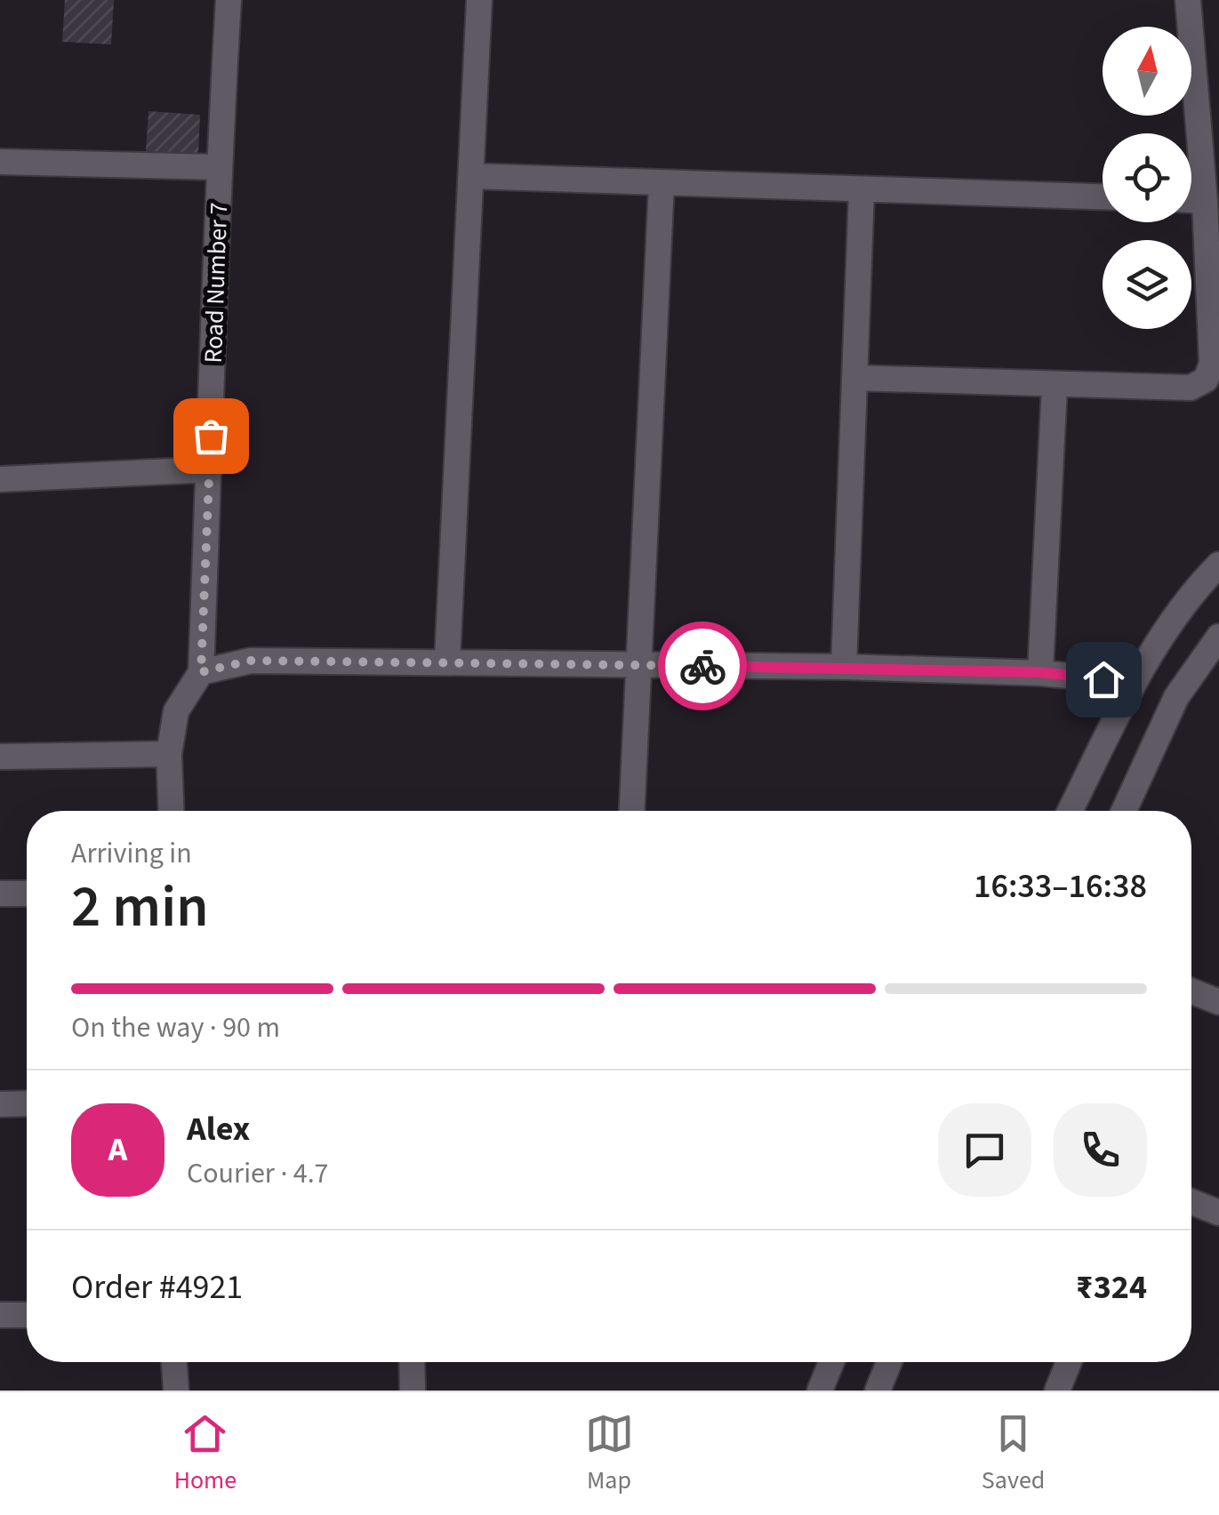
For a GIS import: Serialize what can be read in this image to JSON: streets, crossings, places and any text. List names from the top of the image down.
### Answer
{
  "streets": {
    "street": ["Road Number 7"]
  },
  "north": "top",
  "page": {
    "heading": ["2 min", "Arriving in", "16:33–16:38"],
    "panel": [
      "Alex",
      "Courier · 4.7",
      "Order #4921",
      "₹324"
    ],
    "bar": "On the way · 90 m",
    "round": "A",
    "tabs": ["Home", "Map", "Saved"]
  }
}
